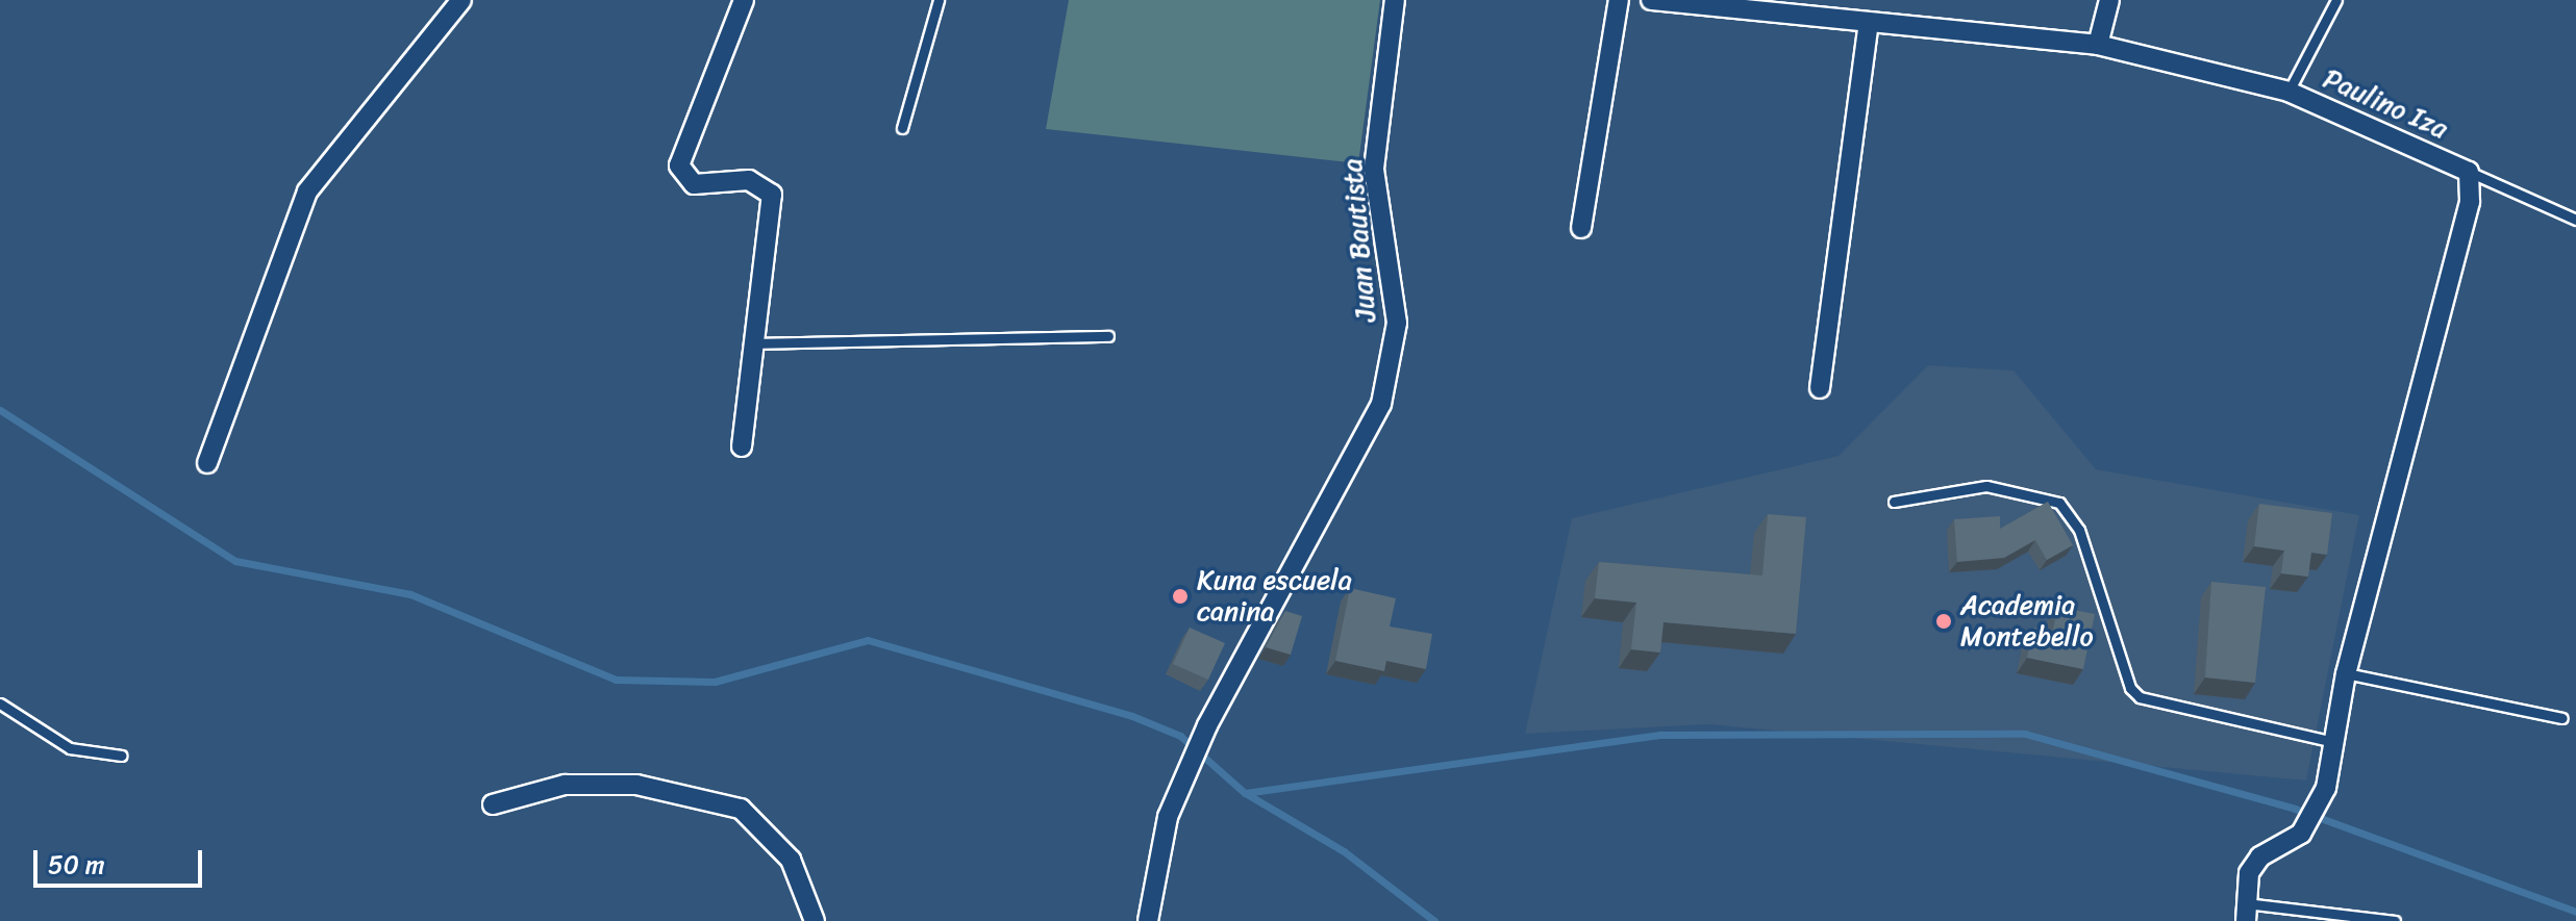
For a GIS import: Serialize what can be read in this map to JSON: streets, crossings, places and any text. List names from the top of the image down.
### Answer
{
  "streets": {
    "street": ["Paulino Iza", "Juan Bautista"]
  },
  "places": ["Kuna escuela canina", "Academia Montebello"],
  "scale_bar": "50 m"
}
